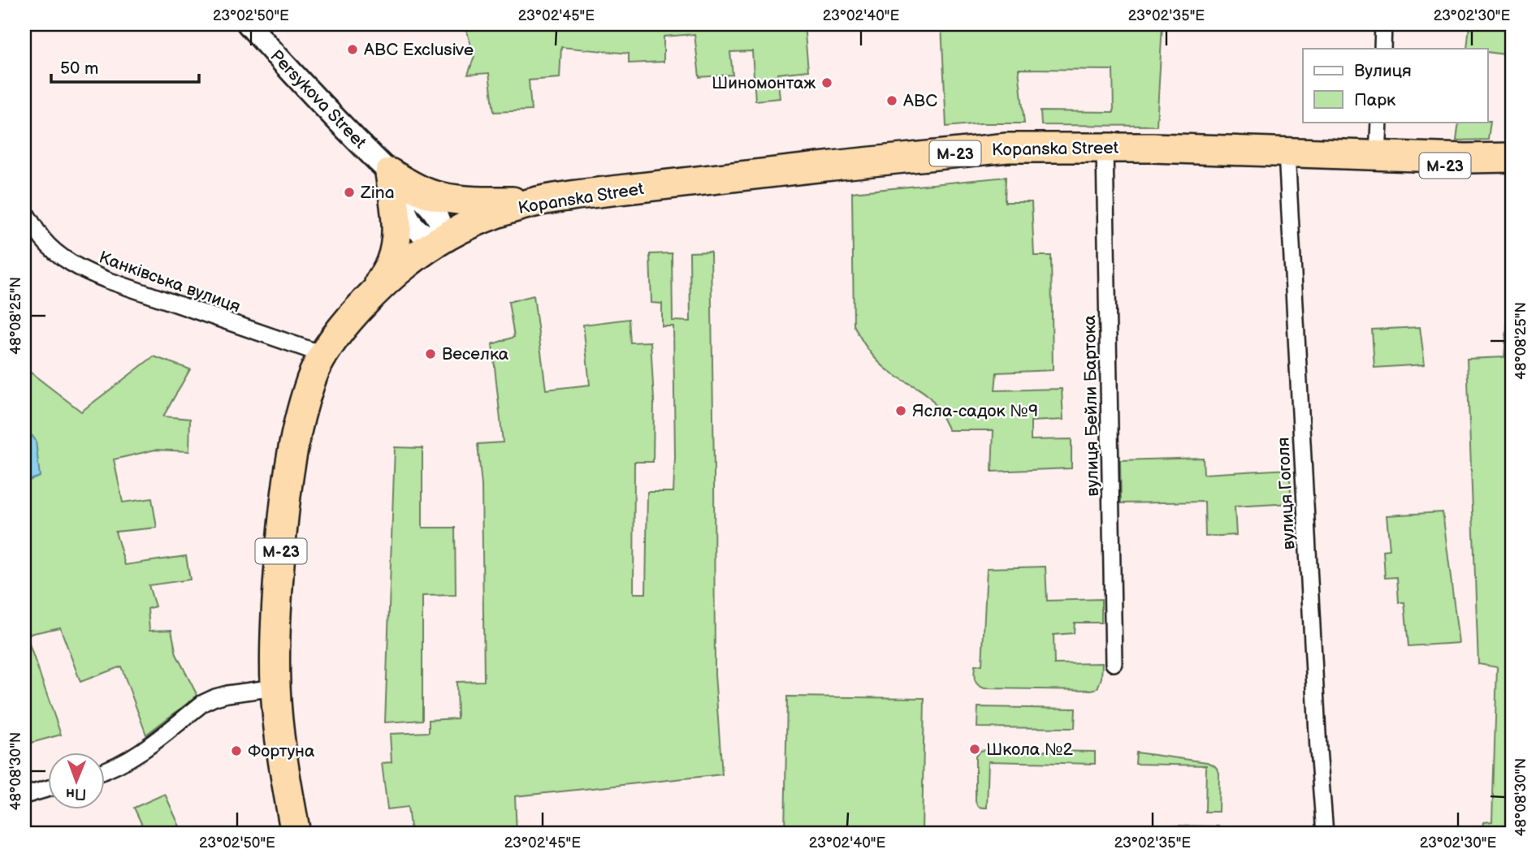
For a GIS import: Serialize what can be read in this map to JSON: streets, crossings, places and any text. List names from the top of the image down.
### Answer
{
  "streets": {
    "highway": ["Kopanska Street", "М-23"],
    "main road": ["Persykova Street"],
    "street": ["Канківська вулиця", "вулиця Бейли Бартока", "вулиця Гоголя"]
  },
  "crossings": [
    ["Persykova Street", "Kopanska Street"],
    ["Kopanska Street", "М-23"],
    ["Kopanska Street", "Канківська вулиця"],
    ["Kopanska Street", "вулиця Бейли Бартока"],
    ["Kopanska Street", "вулиця Гоголя"]
  ],
  "places": [
    "ABC Exclusive",
    "Шиномонтаж",
    "ABC",
    "Zina",
    "Веселка",
    "Ясла-садок №9",
    "Школа №2",
    "Фортуна"
  ],
  "legend": ["Вулиця", "Парк"],
  "scale_bar": "50 m",
  "north": "bottom",
  "coordinates": [
    "23°02'50\"E",
    "23°02'45\"E",
    "23°02'40\"E",
    "23°02'35\"E",
    "23°02'30\"E",
    "48°08'25\"N",
    "48°08'30\"N"
  ]
}
